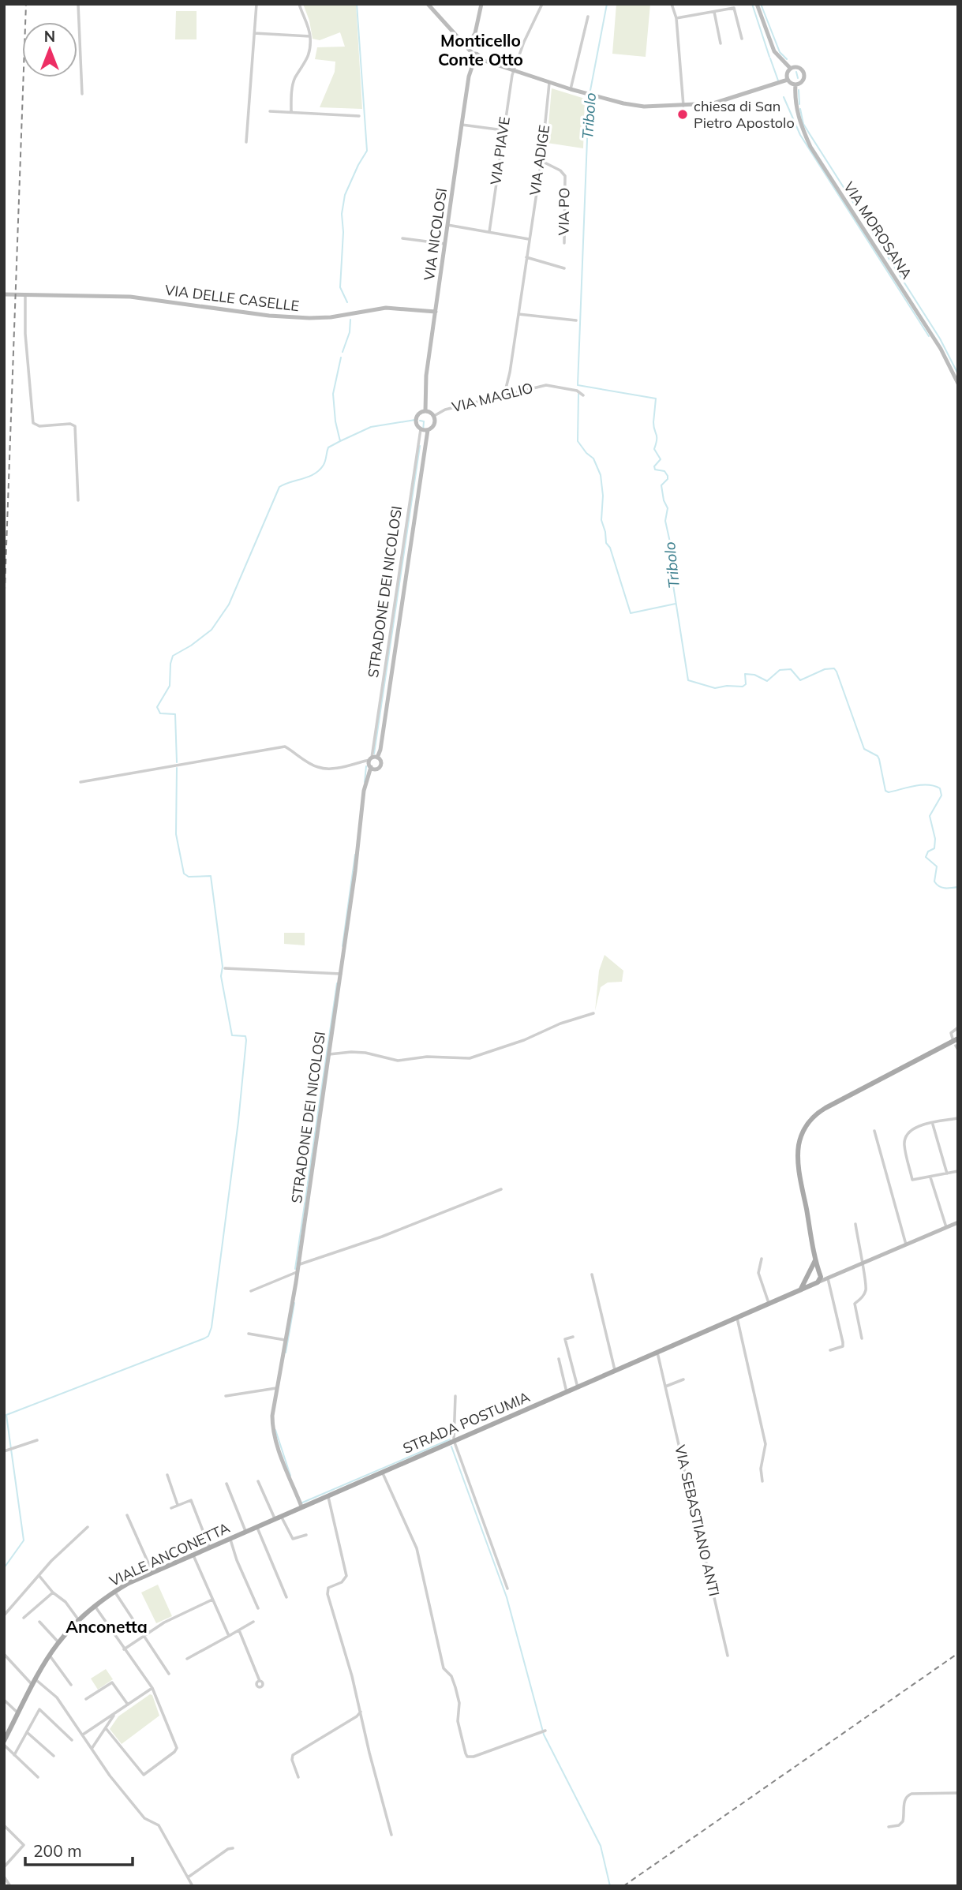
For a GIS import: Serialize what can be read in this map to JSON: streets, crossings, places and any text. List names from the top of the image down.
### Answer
{
  "streets": {
    "main road": [
      "VIA MOROSANA",
      "VIA NICOLOSI",
      "VIA DELLE CASELLE",
      "STRADONE DEI NICOLOSI",
      "STRADA POSTUMIA",
      "VIALE ANCONETTA"
    ],
    "street": [
      "VIA PIAVE",
      "VIA ADIGE",
      "VIA PO",
      "VIA MAGLIO",
      "VIA SEBASTIANO ANTI"
    ]
  },
  "crossings": [
    ["VIA ADIGE", "VIA PO"],
    ["VIA ADIGE", "VIA MAGLIO"],
    ["VIA NICOLOSI", "VIA DELLE CASELLE"],
    ["VIA NICOLOSI", "VIA MAGLIO"],
    ["VIA NICOLOSI", "STRADONE DEI NICOLOSI"],
    ["VIA MAGLIO", "STRADONE DEI NICOLOSI"],
    ["STRADONE DEI NICOLOSI", "STRADA POSTUMIA"],
    ["STRADONE DEI NICOLOSI", "VIALE ANCONETTA"],
    ["STRADA POSTUMIA", "VIA SEBASTIANO ANTI"],
    ["STRADA POSTUMIA", "VIALE ANCONETTA"]
  ],
  "districts": ["Monticello Conte Otto", "Anconetta"],
  "water": ["Tribolo"],
  "places": ["chiesa di San Pietro Apostolo"],
  "scale_bar": "200 m",
  "north": "top"
}
